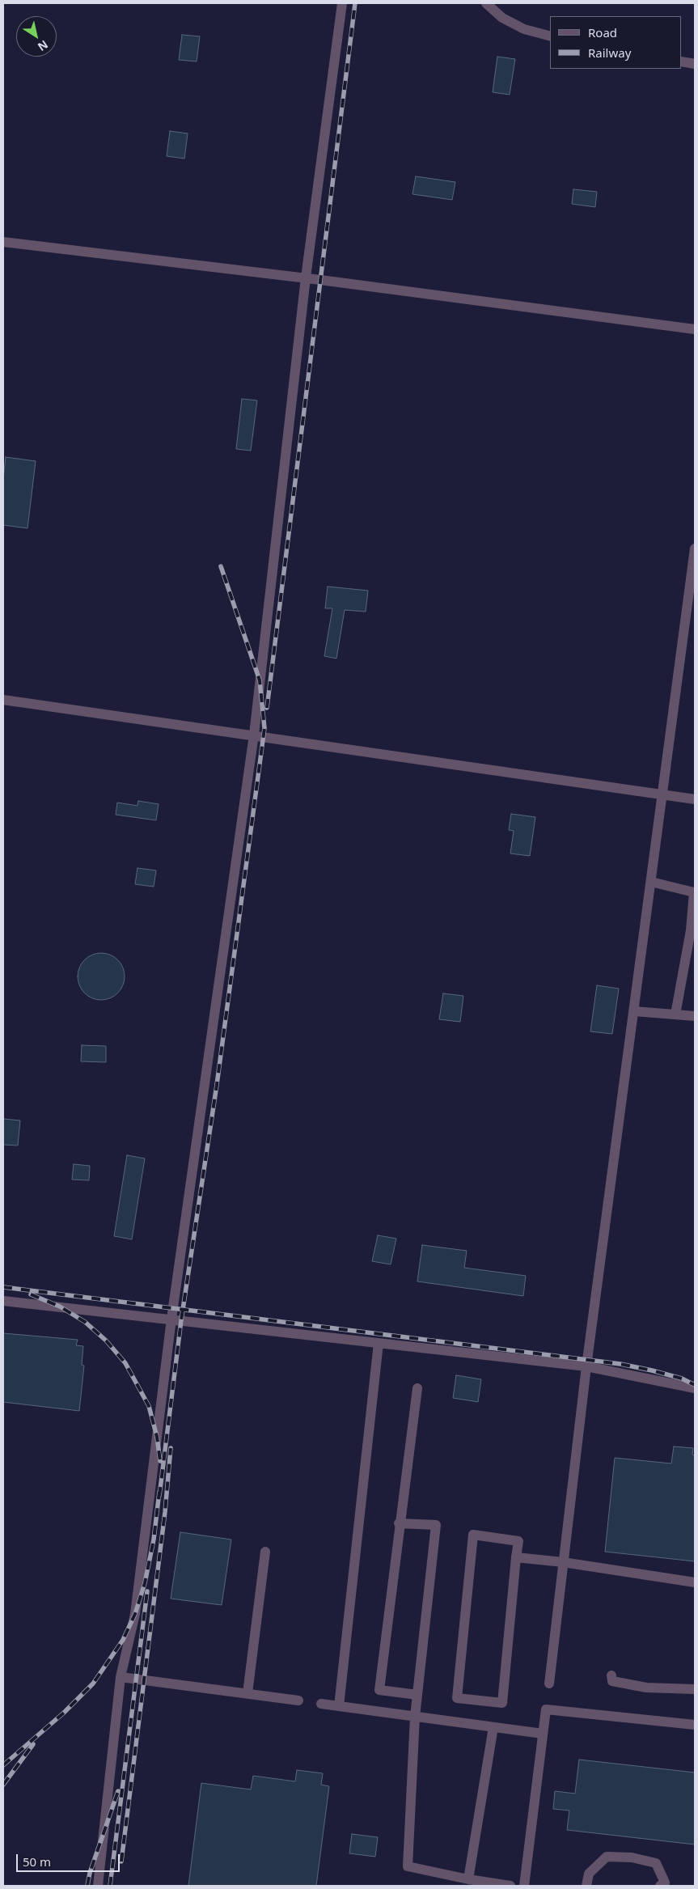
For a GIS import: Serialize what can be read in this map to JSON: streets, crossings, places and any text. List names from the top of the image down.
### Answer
{
  "legend": ["Road", "Railway"],
  "scale_bar": "50 m",
  "north": "bottom right"
}
